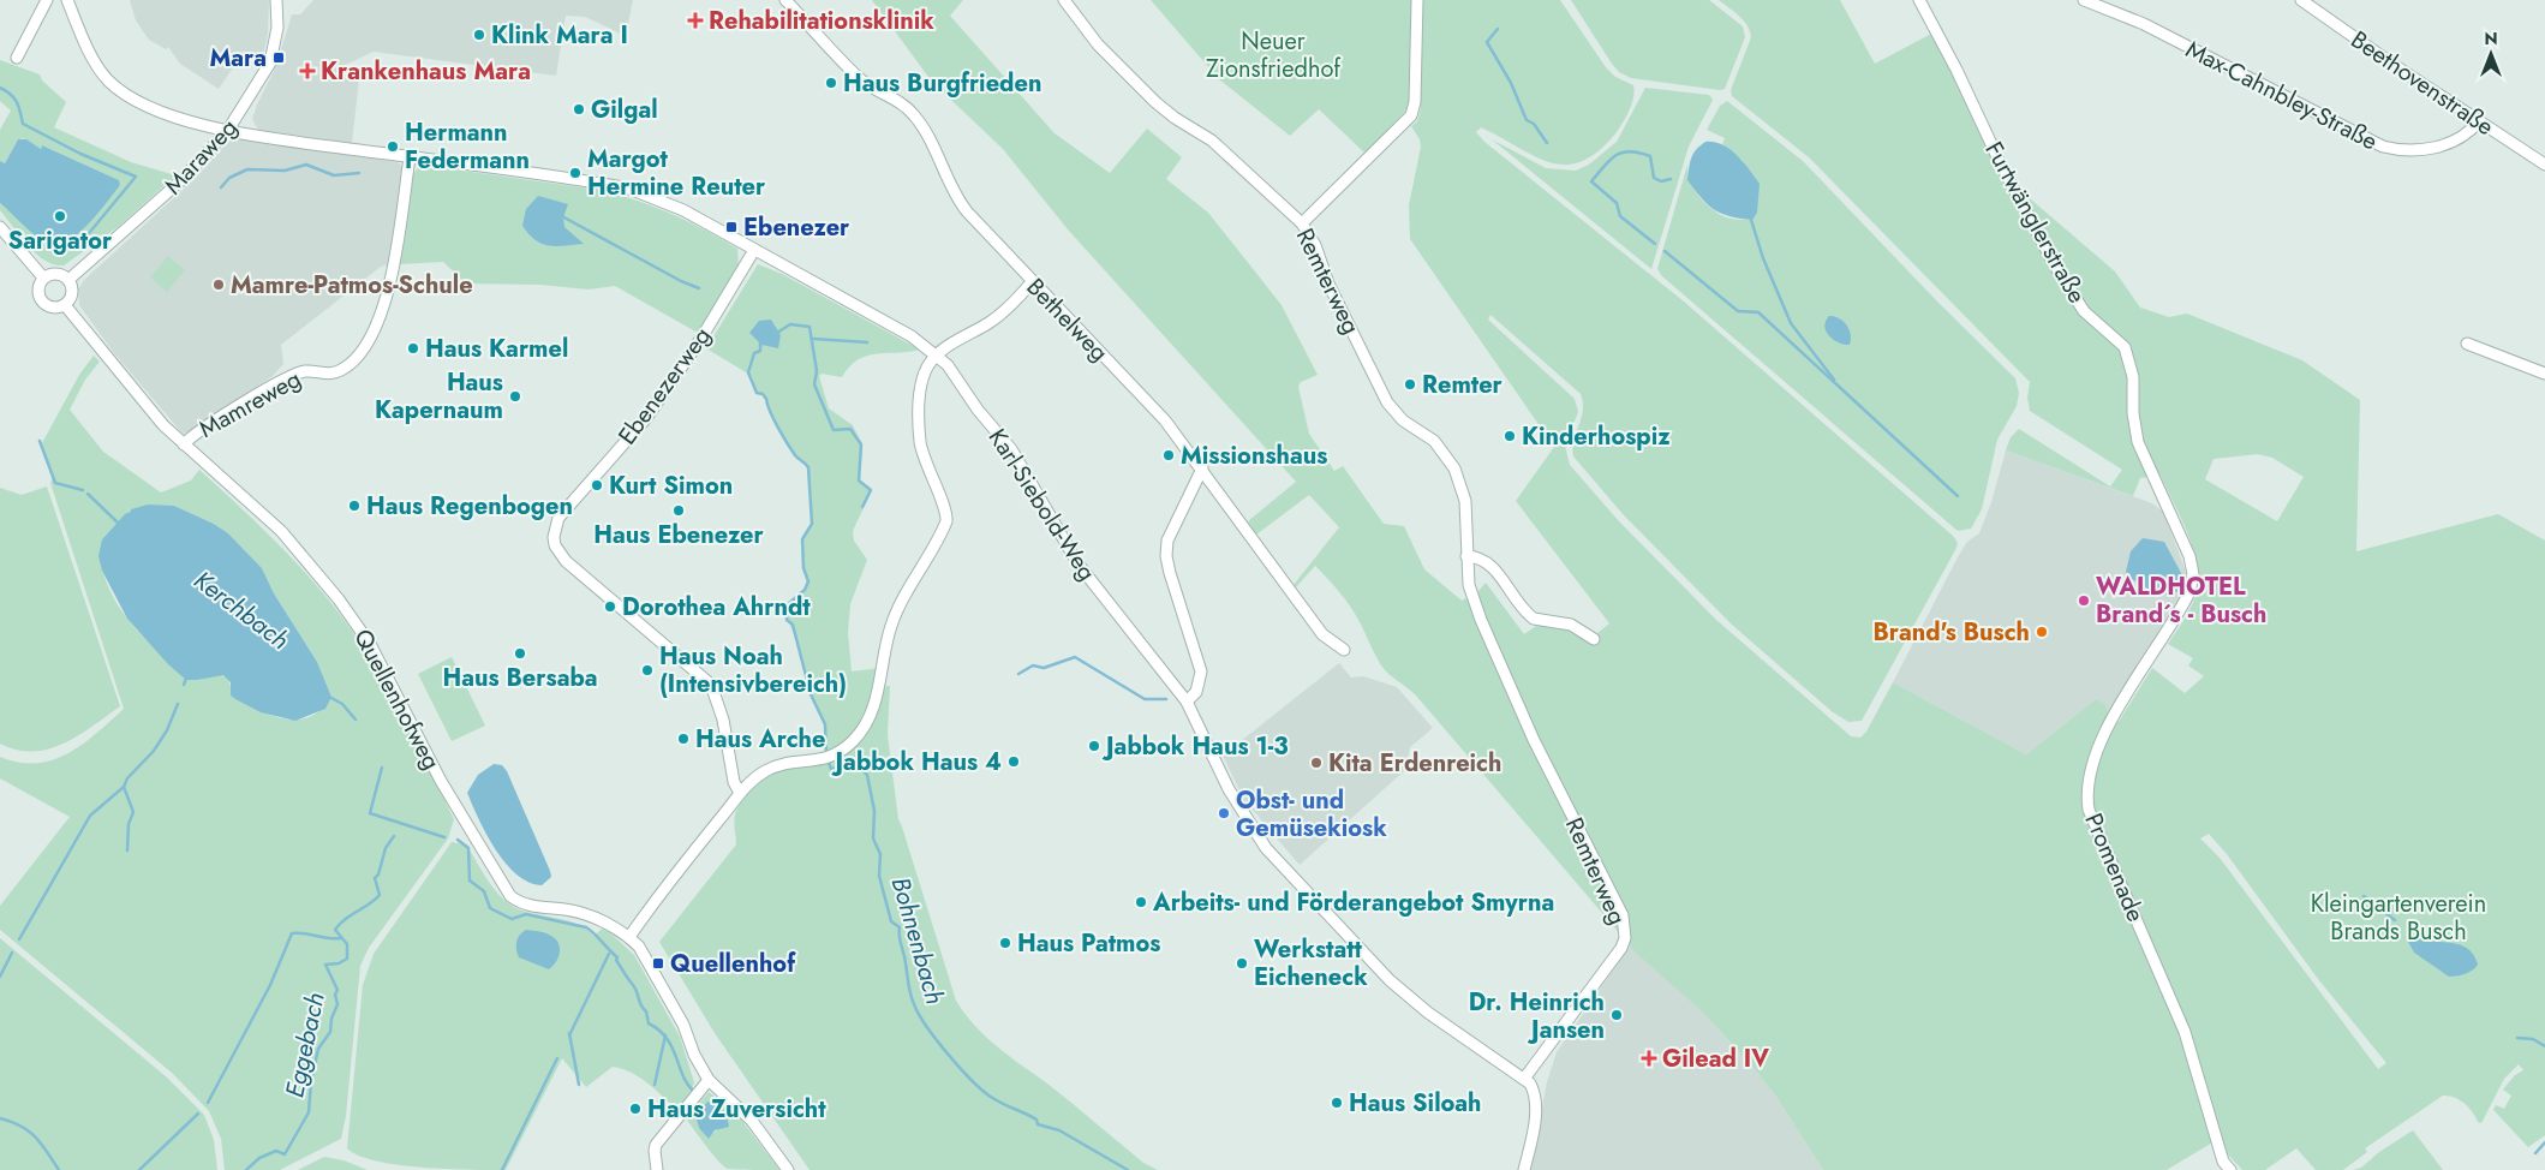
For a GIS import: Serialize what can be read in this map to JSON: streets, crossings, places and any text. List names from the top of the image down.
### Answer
{
  "streets": {
    "street": [
      "Beethovenstraße",
      "Max-Cahnbley-Straße",
      "Maraweg",
      "Furtwänglerstraße",
      "Remterweg",
      "Bethelweg",
      "Ebenezerweg",
      "Mamreweg",
      "Karl-Siebold-Weg",
      "Quellenhofweg",
      "Promenade"
    ]
  },
  "crossings": [
    ["Beethovenstraße", "Max-Cahnbley-Straße"],
    ["Maraweg", "Karl-Siebold-Weg"],
    ["Maraweg", "Quellenhofweg"],
    ["Furtwänglerstraße", "Promenade"],
    ["Remterweg", "Karl-Siebold-Weg"],
    ["Ebenezerweg", "Karl-Siebold-Weg"],
    ["Mamreweg", "Karl-Siebold-Weg"],
    ["Mamreweg", "Quellenhofweg"]
  ],
  "water": ["Kerchbach", "Bohnenbach", "Eggebach"],
  "parks": ["Neuer Zionsfriedhof", "Kleingartenverein Brands Busch"],
  "places": {
    "health": ["Rehabilitationsklinik", "Krankenhaus Mara", "Gilead IV"],
    "other": [
      "Klink Mara I",
      "Haus Burgfrieden",
      "Gilgal",
      "Hermann Federmann",
      "Margot Hermine Reuter",
      "Sarigator",
      "Mamre-Patmos-Schule",
      "Haus Karmel",
      "Remter",
      "Haus Kapernaum",
      "Kinderhospiz",
      "Missionshaus",
      "Kurt Simon",
      "Haus Regenbogen",
      "Haus Ebenezer",
      "WALDHOTEL Brand´s - Busch",
      "Dorothea Ahrndt",
      "Brand's Busch",
      "Haus Bersaba",
      "Haus Noah (Intensivbereich)",
      "Haus Arche",
      "Jabbok Haus 1-3",
      "Jabbok Haus 4",
      "Kita Erdenreich",
      "Obst- und Gemüsekiosk",
      "Arbeits- und Förderangebot Smyrna",
      "Haus Patmos",
      "Werkstatt Eicheneck",
      "Dr. Heinrich Jansen",
      "Haus Siloah",
      "Haus Zuversicht"
    ],
    "transit": ["Mara", "Ebenezer", "Quellenhof"]
  },
  "north": "top"
}
